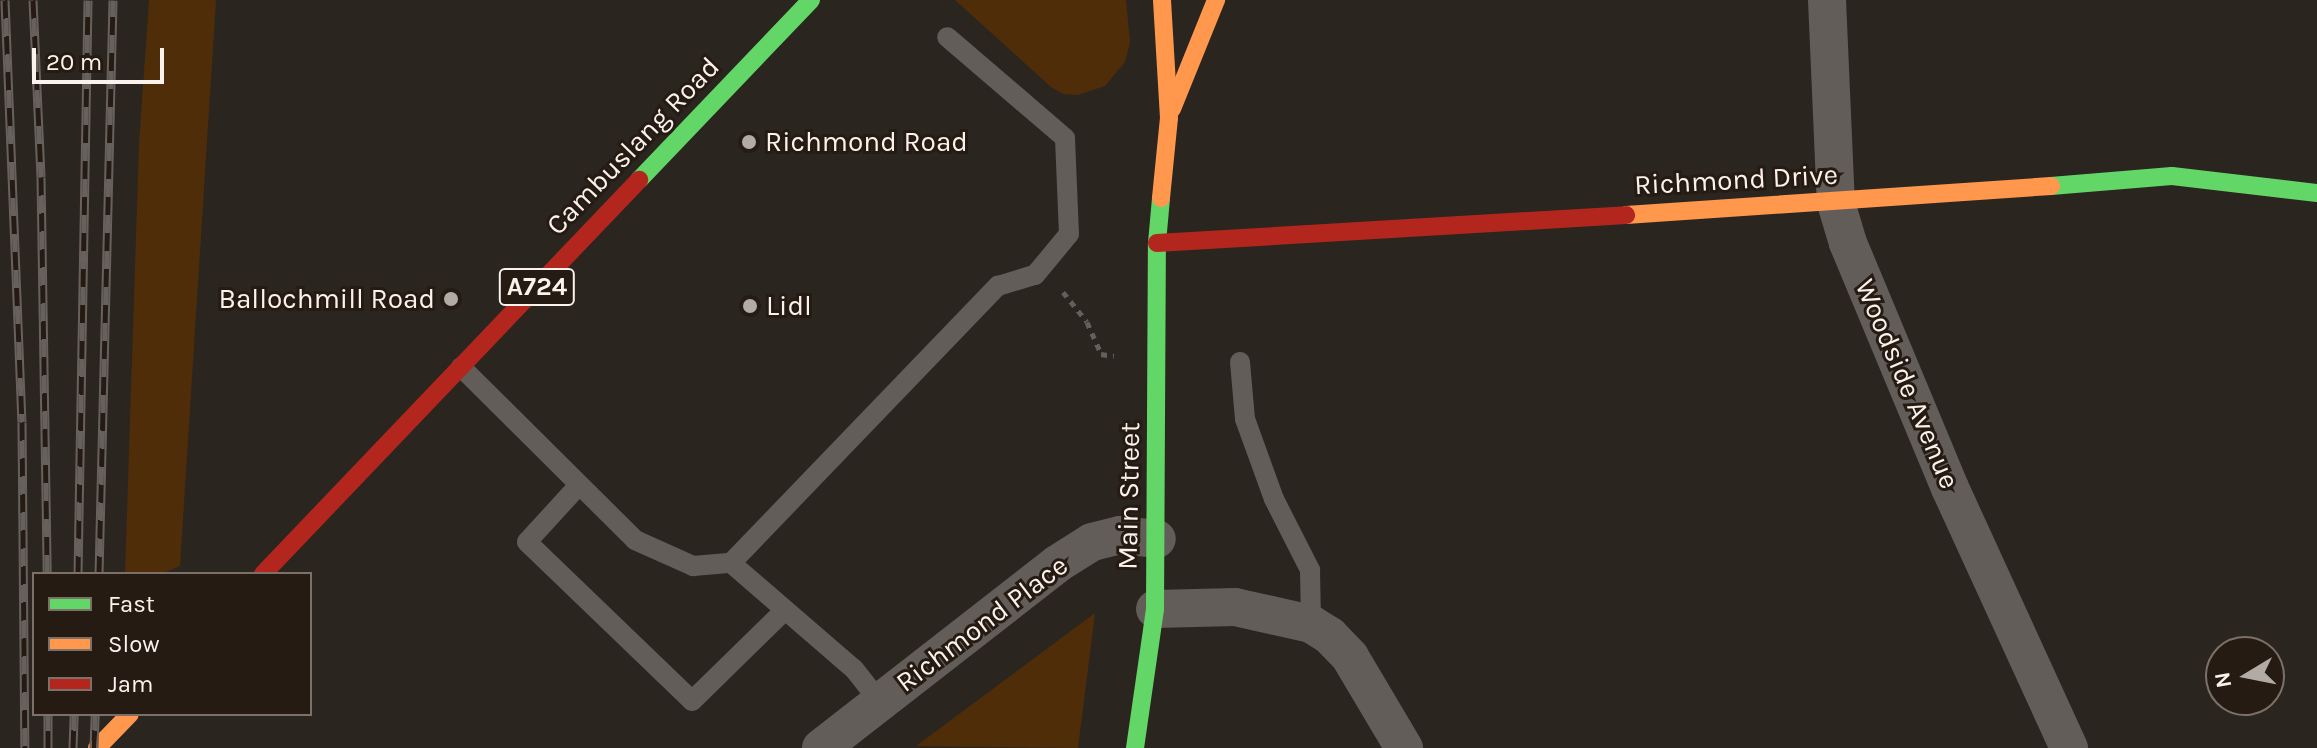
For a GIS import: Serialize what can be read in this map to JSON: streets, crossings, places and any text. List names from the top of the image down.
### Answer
{
  "streets": {
    "main road": [
      "Cambuslang Road",
      "Richmond Drive",
      "A724",
      "Main Street"
    ],
    "street": ["Woodside Avenue", "Richmond Place"]
  },
  "crossings": [
    ["Richmond Drive", "Woodside Avenue"],
    ["Richmond Drive", "Main Street"],
    ["Main Street", "Richmond Place"]
  ],
  "places": ["Richmond Road", "Ballochmill Road", "Lidl"],
  "legend": ["Fast", "Slow", "Jam"],
  "scale_bar": "20 m",
  "north": "left"
}
